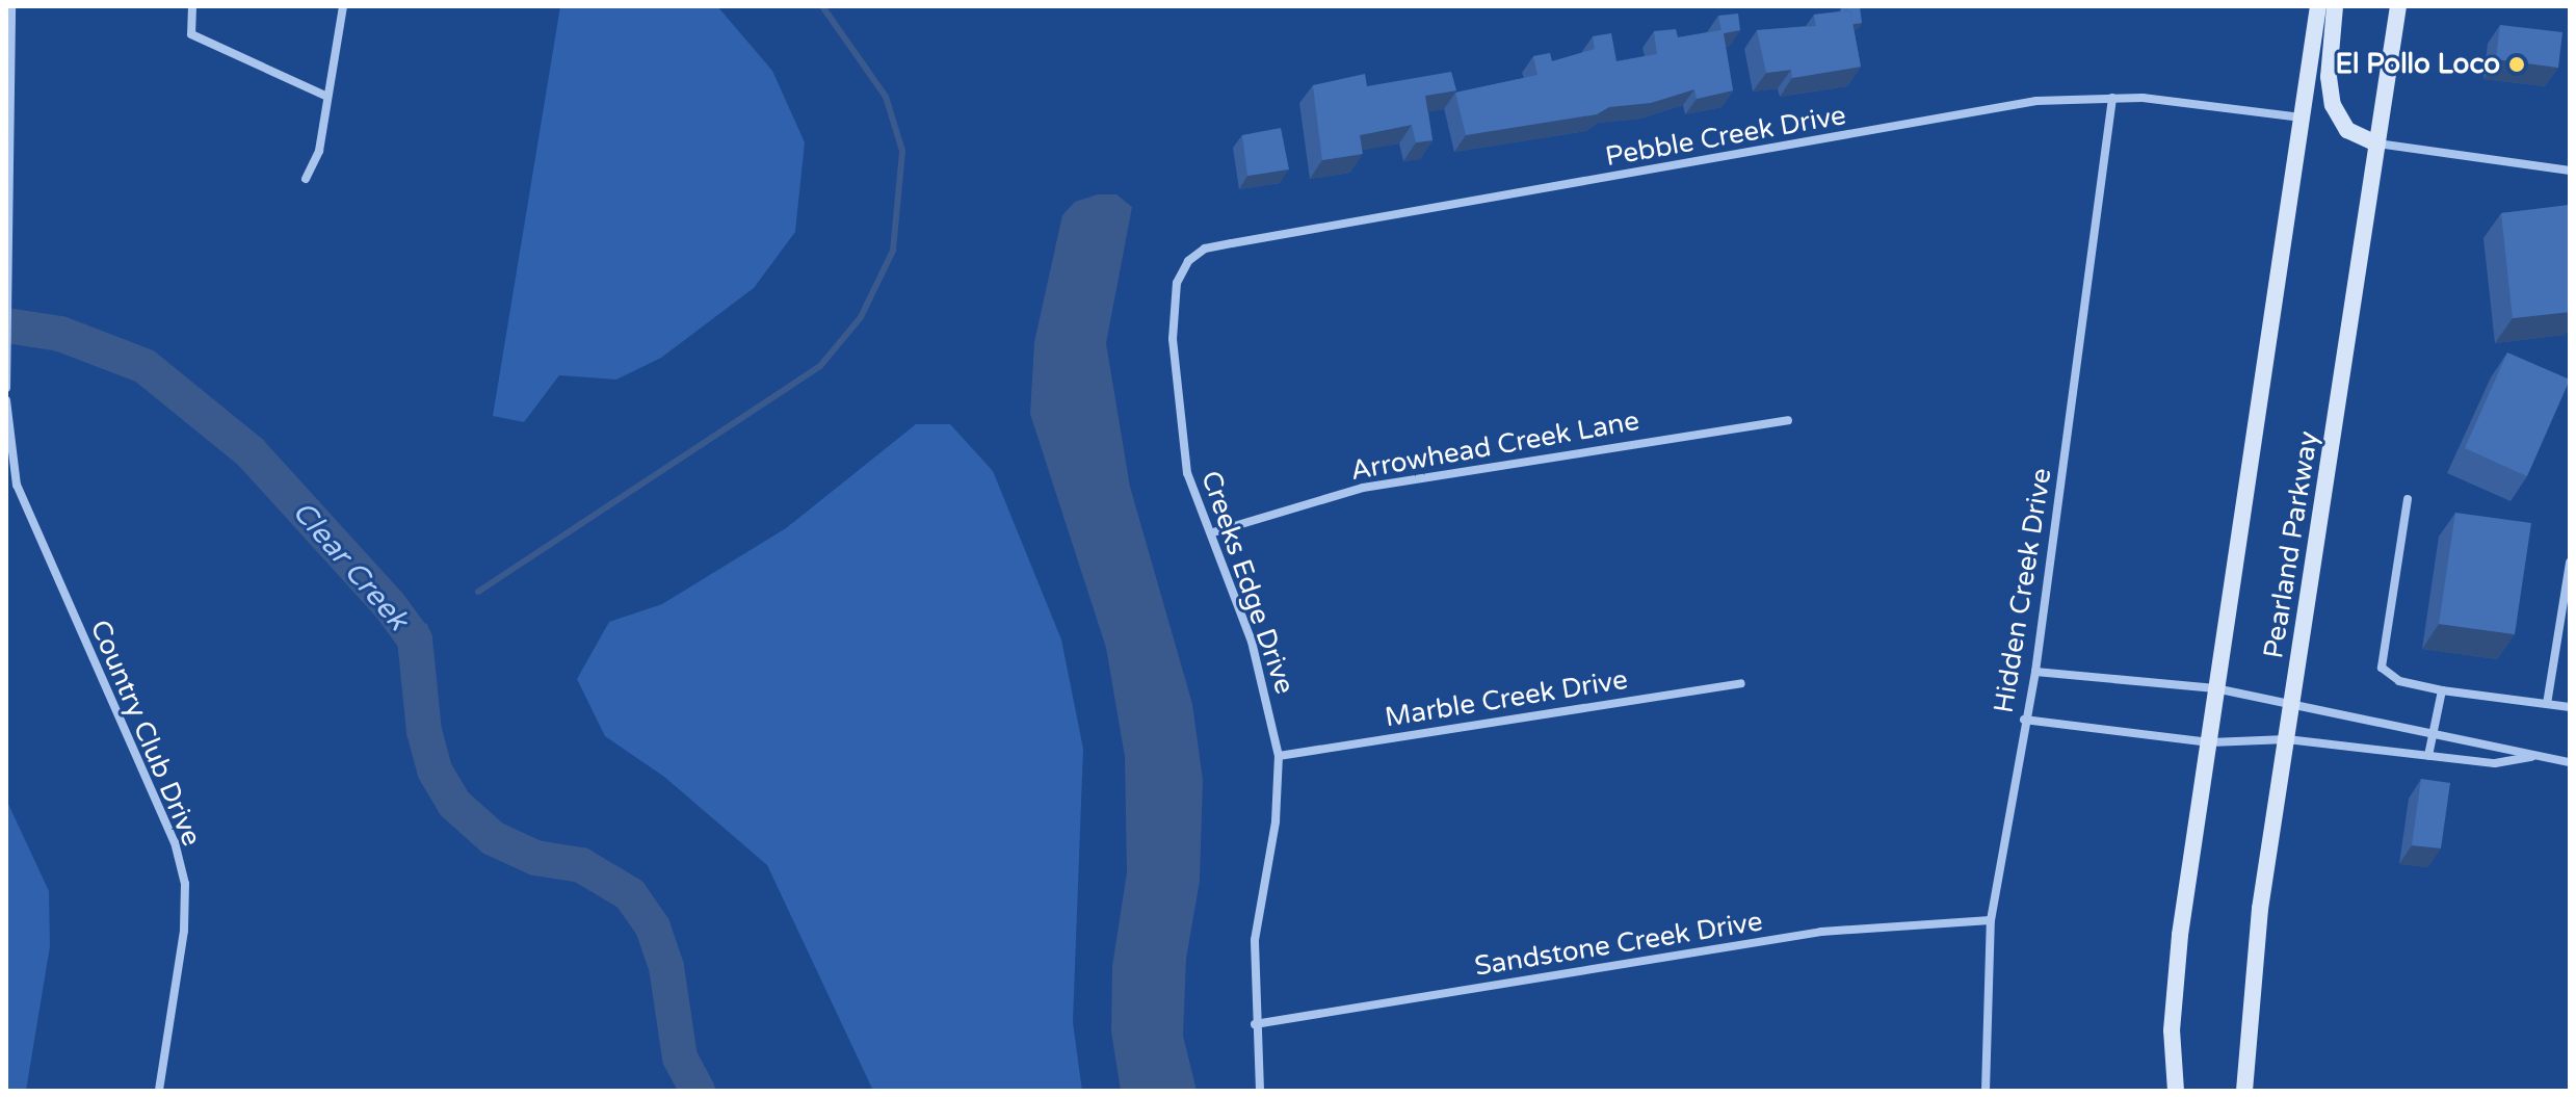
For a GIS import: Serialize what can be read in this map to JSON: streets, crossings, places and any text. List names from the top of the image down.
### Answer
{
  "streets": {
    "main road": ["Pearland Parkway"],
    "street": [
      "Pebble Creek Drive",
      "Arrowhead Creek Lane",
      "Creeks Edge Drive",
      "Hidden Creek Drive",
      "Marble Creek Drive",
      "Country Club Drive",
      "Sandstone Creek Drive"
    ]
  },
  "crossings": [
    ["Pebble Creek Drive", "Pearland Parkway"],
    ["Pebble Creek Drive", "Creeks Edge Drive"],
    ["Pebble Creek Drive", "Hidden Creek Drive"],
    ["Arrowhead Creek Lane", "Creeks Edge Drive"],
    ["Creeks Edge Drive", "Marble Creek Drive"],
    ["Creeks Edge Drive", "Sandstone Creek Drive"],
    ["Hidden Creek Drive", "Sandstone Creek Drive"]
  ],
  "water": ["Clear Creek"],
  "places": ["El Pollo Loco"]
}
